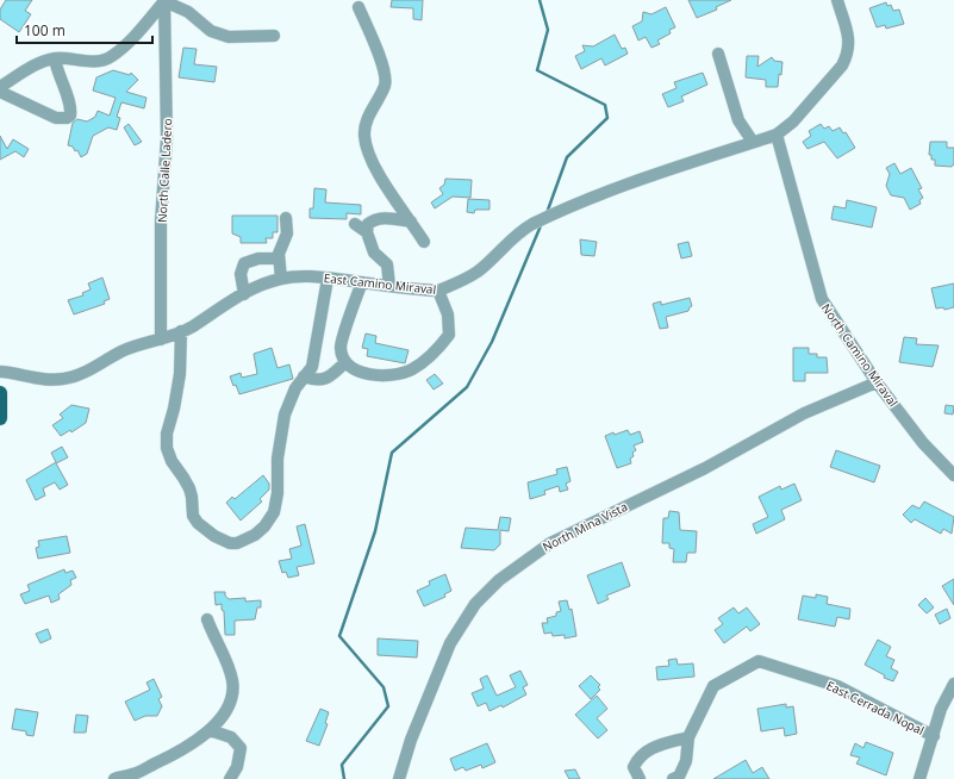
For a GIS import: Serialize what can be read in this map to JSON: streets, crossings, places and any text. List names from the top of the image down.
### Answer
{
  "streets": {
    "street": [
      "North Calle Ladero",
      "East Camino Miraval",
      "North Camino Miraval",
      "North Mina Vista",
      "East Cerrada Nopal"
    ]
  },
  "crossings": [
    ["North Calle Ladero", "East Camino Miraval"],
    ["East Camino Miraval", "North Camino Miraval"],
    ["North Camino Miraval", "North Mina Vista"]
  ],
  "scale_bar": "100 m"
}
